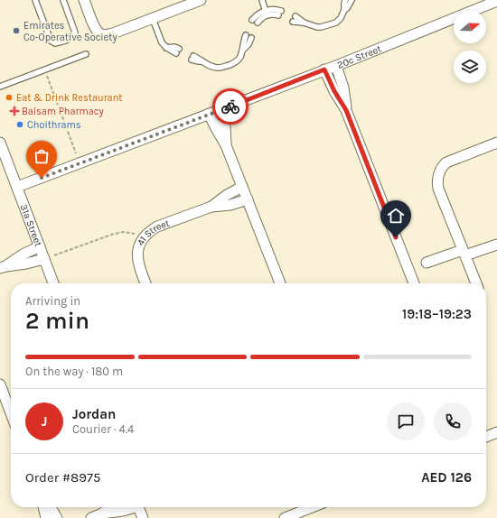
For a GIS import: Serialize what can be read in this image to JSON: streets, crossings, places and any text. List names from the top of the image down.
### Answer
{
  "streets": {
    "street": ["20c Street", "31a Street", "41 Street"]
  },
  "crossings": [
    ["20c Street", "31a Street"]
  ],
  "places": {
    "other": ["Emirates Co-Operative Society", "Eat & Drink Restaurant", "Choithrams"],
    "health": ["Balsam Pharmacy"]
  },
  "north": "right",
  "page": {
    "heading": ["2 min", "Arriving in", "19:18–19:23"],
    "panel": [
      "Jordan",
      "Courier · 4.4",
      "Order #8975",
      "AED 126"
    ],
    "bar": "On the way · 180 m",
    "round": "J"
  }
}
